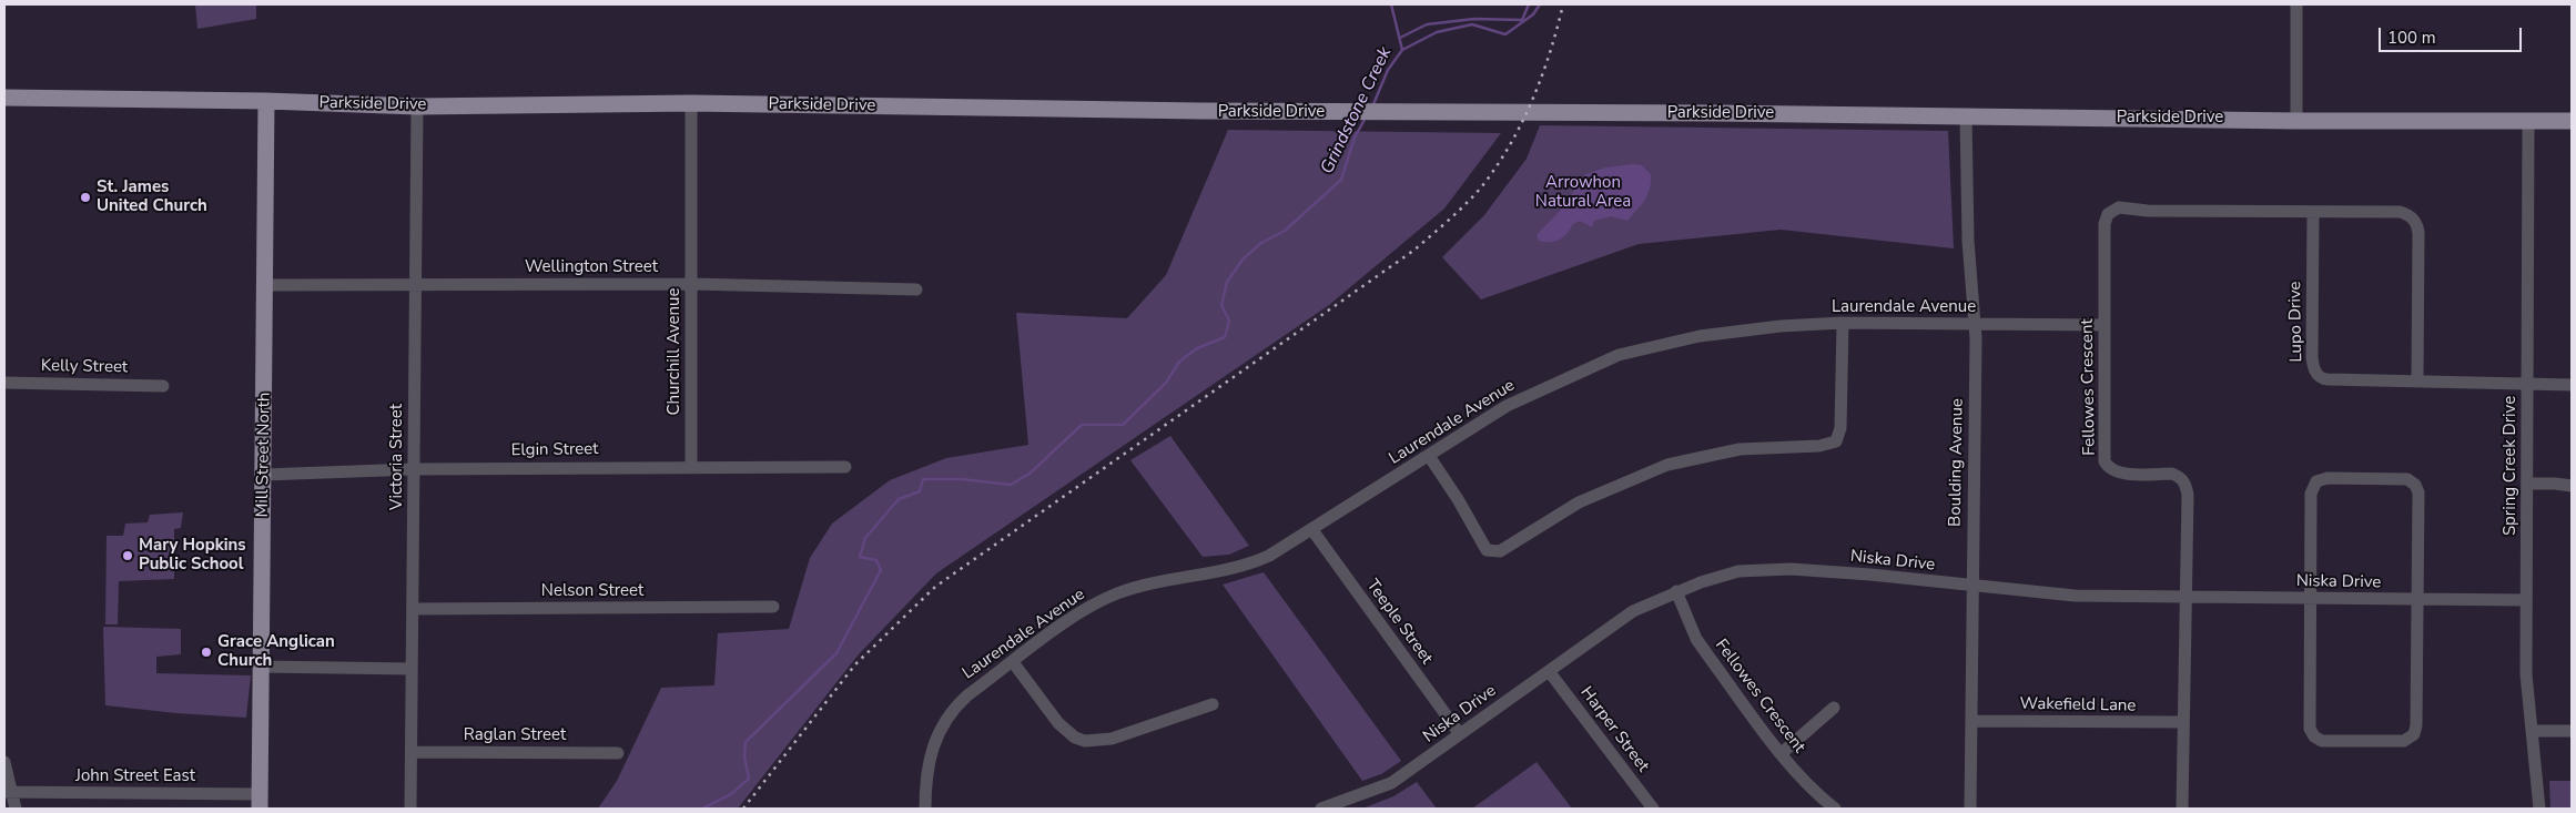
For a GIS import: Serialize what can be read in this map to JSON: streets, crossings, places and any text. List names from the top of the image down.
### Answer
{
  "streets": {
    "main road": ["Parkside Drive", "Mill Street North"],
    "street": [
      "Wellington Street",
      "Laurendale Avenue",
      "Lupo Drive",
      "Churchill Avenue",
      "Kelly Street",
      "Fellowes Crescent",
      "Elgin Street",
      "Victoria Street",
      "Boulding Avenue",
      "Spring Creek Drive",
      "Niska Drive",
      "Nelson Street",
      "Teeple Street",
      "Wakefield Lane",
      "Harper Street",
      "Raglan Street",
      "John Street East"
    ]
  },
  "crossings": [
    ["Parkside Drive", "Churchill Avenue"],
    ["Parkside Drive", "Mill Street North"],
    ["Parkside Drive", "Victoria Street"],
    ["Parkside Drive", "Boulding Avenue"],
    ["Parkside Drive", "Spring Creek Drive"],
    ["Wellington Street", "Churchill Avenue"],
    ["Wellington Street", "Mill Street North"],
    ["Wellington Street", "Victoria Street"],
    ["Laurendale Avenue", "Fellowes Crescent"],
    ["Laurendale Avenue", "Boulding Avenue"],
    ["Laurendale Avenue", "Teeple Street"],
    ["Lupo Drive", "Fellowes Crescent"],
    ["Lupo Drive", "Spring Creek Drive"],
    ["Churchill Avenue", "Elgin Street"],
    ["Fellowes Crescent", "Niska Drive"],
    ["Fellowes Crescent", "Wakefield Lane"],
    ["Elgin Street", "Mill Street North"],
    ["Elgin Street", "Victoria Street"],
    ["Mill Street North", "John Street East"],
    ["Victoria Street", "Nelson Street"],
    ["Victoria Street", "Raglan Street"],
    ["Boulding Avenue", "Niska Drive"],
    ["Boulding Avenue", "Wakefield Lane"],
    ["Spring Creek Drive", "Niska Drive"],
    ["Niska Drive", "Teeple Street"],
    ["Niska Drive", "Harper Street"]
  ],
  "water": ["Grindstone Creek"],
  "parks": ["Arrowhon Natural Area"],
  "places": ["St. James United Church", "Mary Hopkins Public School", "Grace Anglican Church"],
  "scale_bar": "100 m"
}
